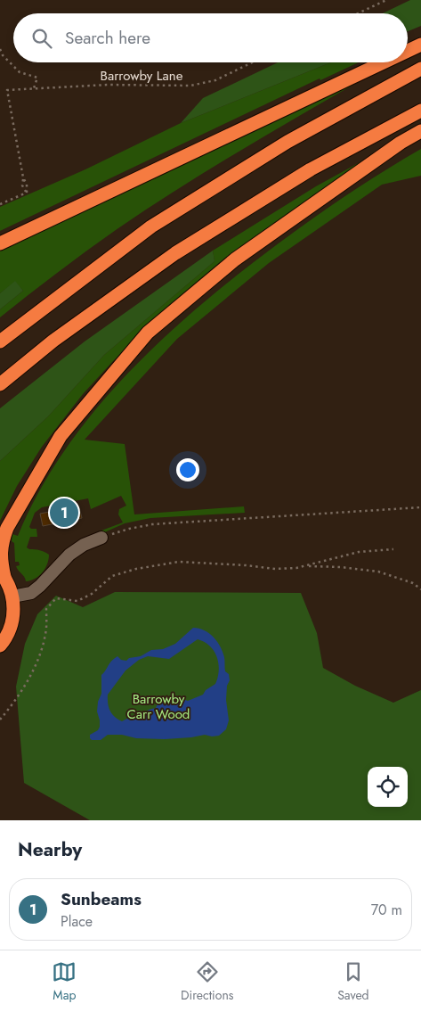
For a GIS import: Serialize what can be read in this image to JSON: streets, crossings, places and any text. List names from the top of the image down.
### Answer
{
  "streets": {
    "path": ["Barrowby Lane"]
  },
  "parks": ["Barrowby Carr Wood"],
  "page": {
    "search": "Search here",
    "pins": "1",
    "heading": "Nearby",
    "list": [
      {
        "mark": "1",
        "name": "Sunbeams",
        "note": "Place",
        "value": "70 m"
      }
    ],
    "nav": ["Map", "Directions", "Saved"]
  }
}
